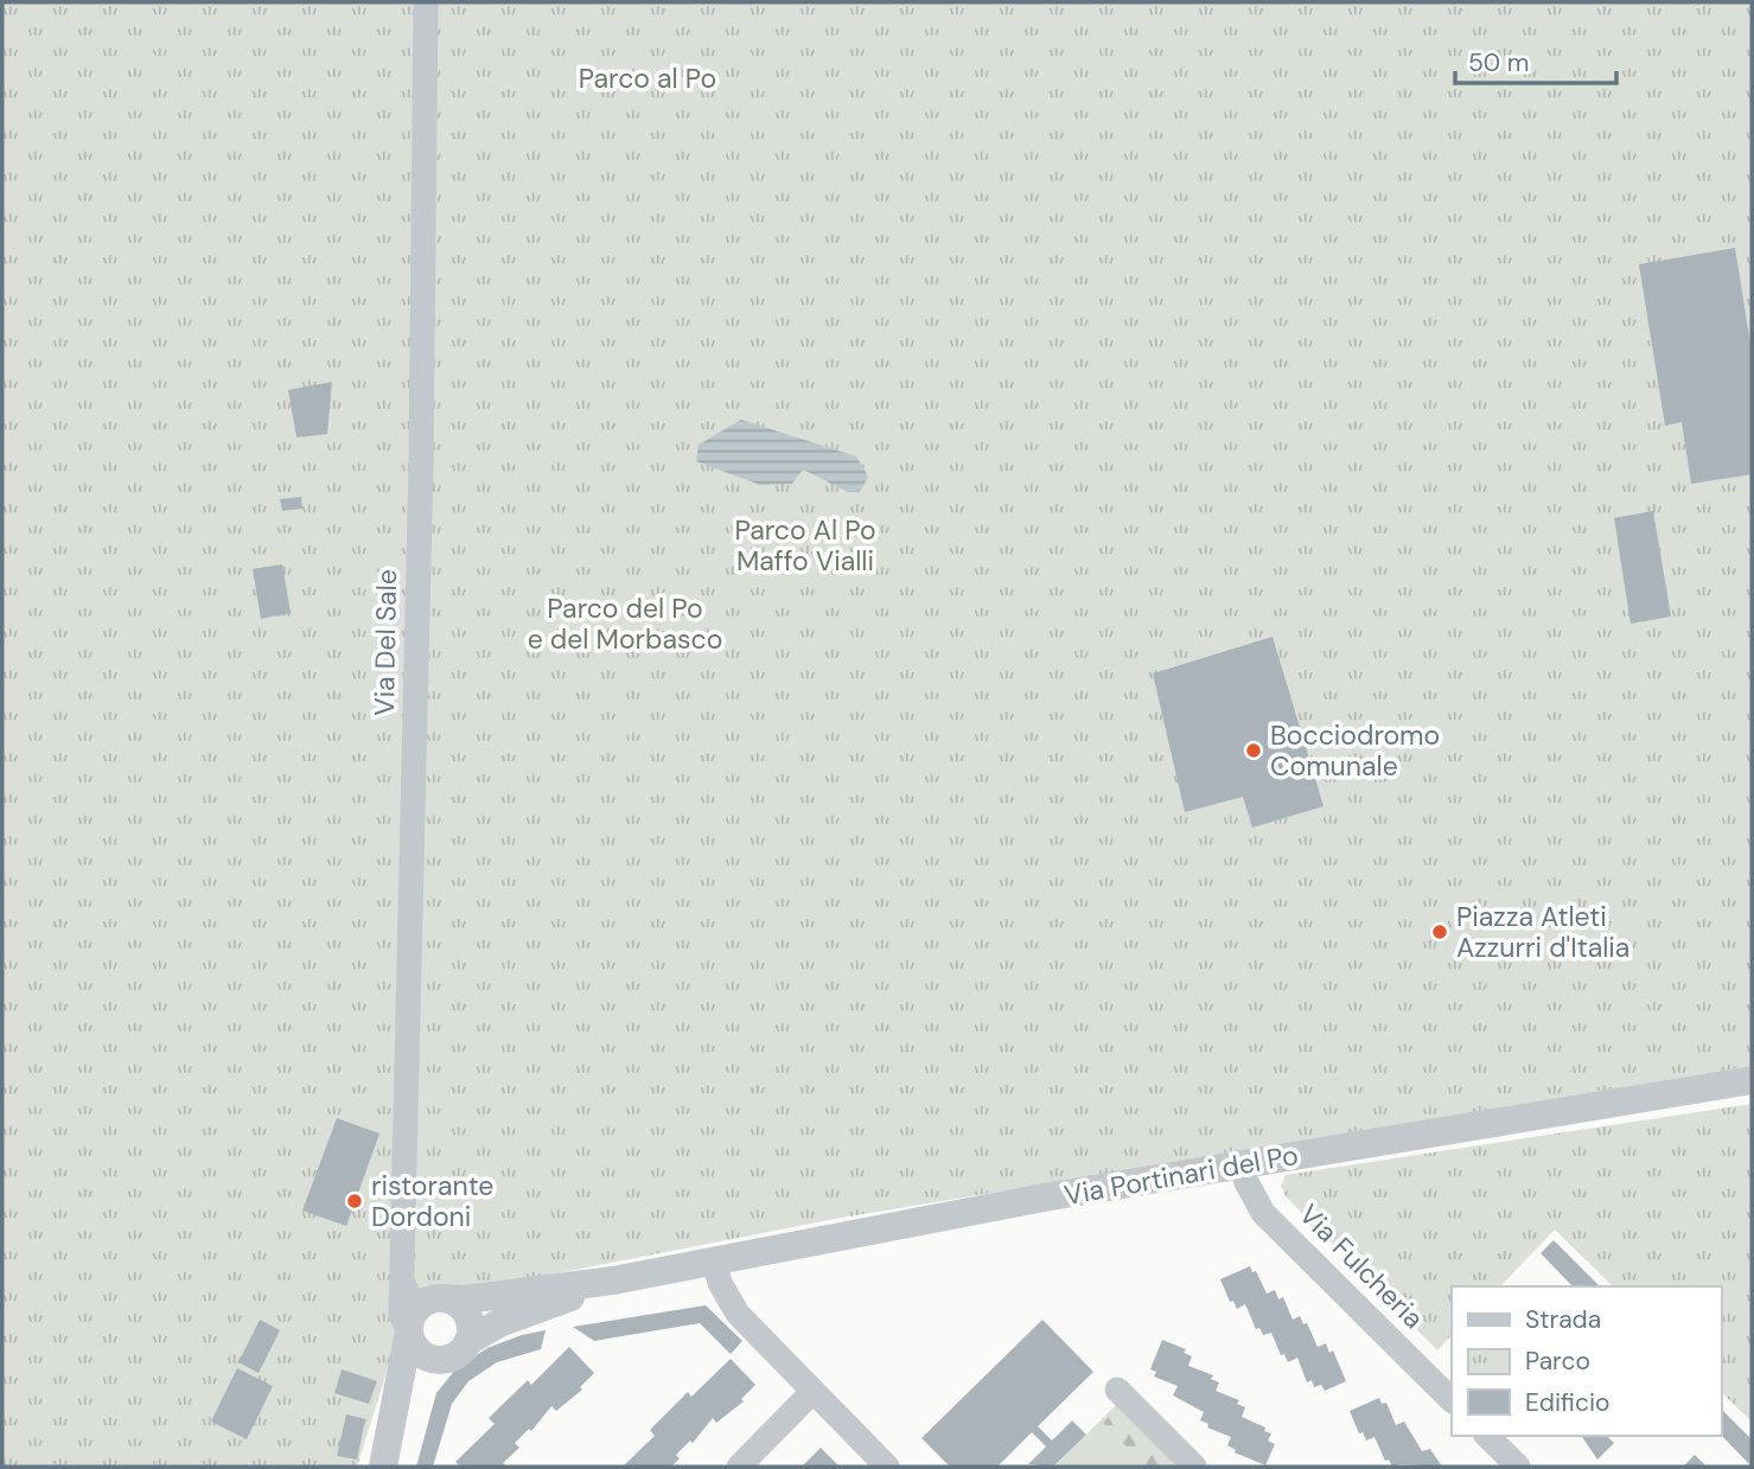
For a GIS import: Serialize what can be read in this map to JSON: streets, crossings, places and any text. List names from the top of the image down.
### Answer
{
  "streets": {
    "street": ["Via Del Sale", "Via Portinari del Po", "Via Fulcheria"]
  },
  "crossings": [
    ["Via Del Sale", "Via Portinari del Po"],
    ["Via Portinari del Po", "Via Fulcheria"]
  ],
  "parks": ["Parco al Po", "Parco Al Po Maffo Vialli", "Parco del Po e del Morbasco"],
  "places": ["Bocciodromo Comunale", "Piazza Atleti Azzurri d'Italia", "ristorante Dordoni"],
  "legend": ["Strada", "Parco", "Edificio"],
  "scale_bar": "50 m"
}
